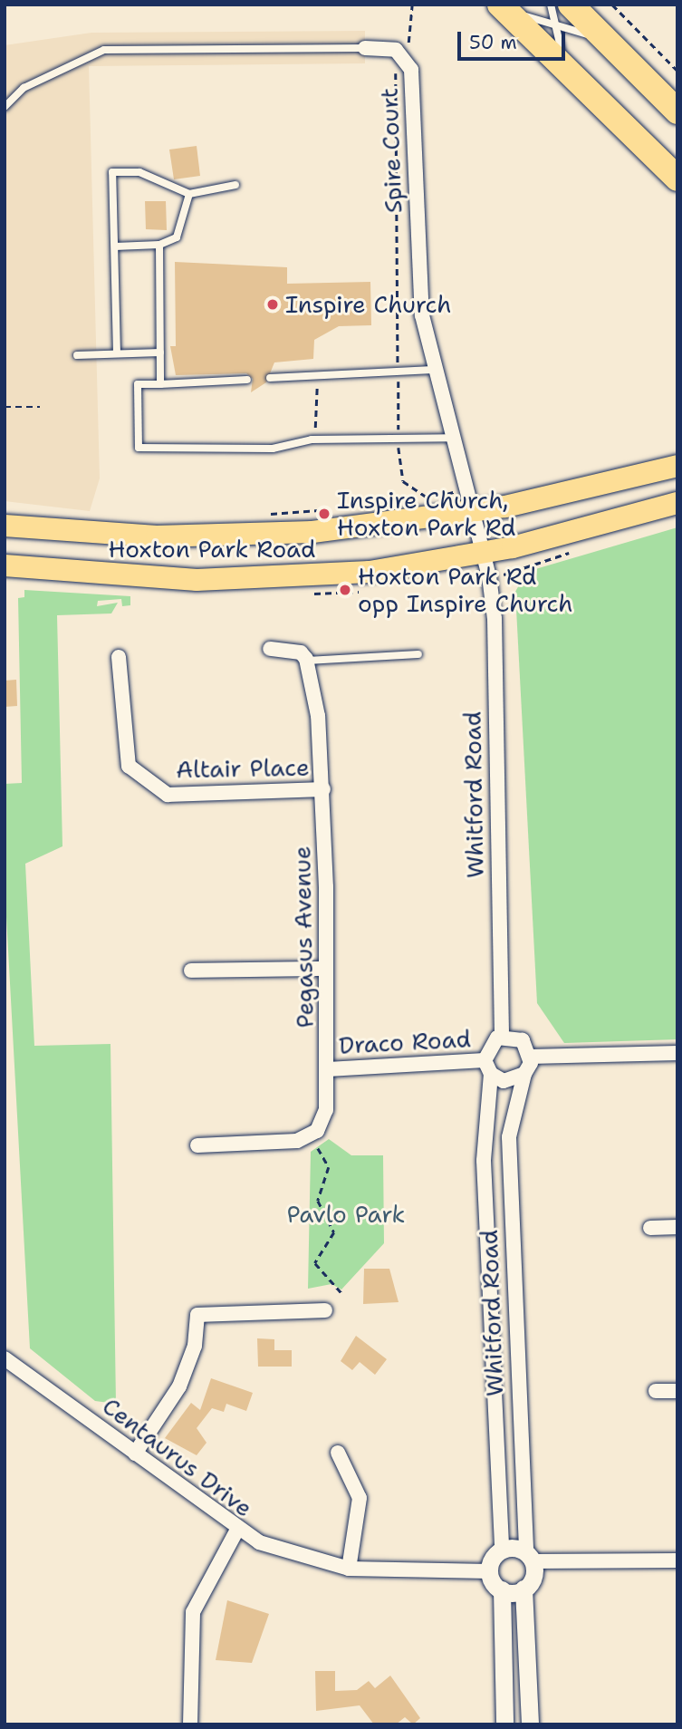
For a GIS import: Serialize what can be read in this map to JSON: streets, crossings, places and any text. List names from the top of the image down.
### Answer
{
  "streets": {
    "main road": ["Hoxton Park Road"],
    "street": [
      "Spire Court",
      "Altair Place",
      "Whitford Road",
      "Pegasus Avenue",
      "Draco Road",
      "Centaurus Drive"
    ]
  },
  "crossings": [
    ["Spire Court", "Hoxton Park Road"],
    ["Spire Court", "Whitford Road"],
    ["Hoxton Park Road", "Whitford Road"],
    ["Altair Place", "Pegasus Avenue"],
    ["Whitford Road", "Draco Road"],
    ["Whitford Road", "Centaurus Drive"],
    ["Pegasus Avenue", "Draco Road"]
  ],
  "parks": ["Pavlo Park"],
  "places": ["Inspire Church", "Inspire Church, Hoxton Park Rd", "Hoxton Park Rd opp Inspire Church"],
  "scale_bar": "50 m"
}
